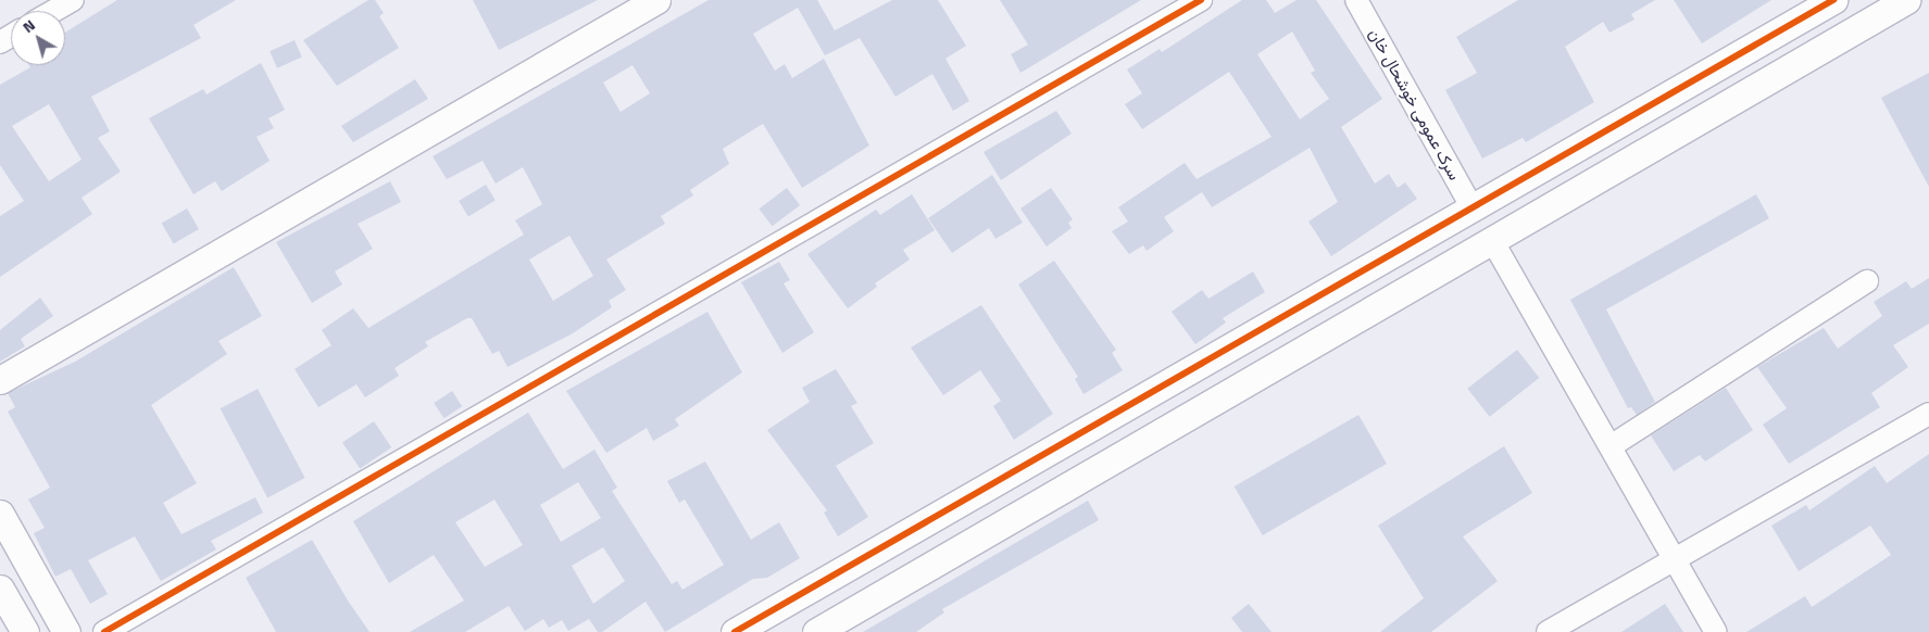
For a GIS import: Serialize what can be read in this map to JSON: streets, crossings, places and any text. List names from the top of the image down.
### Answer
{
  "streets": {
    "street": ["سرک عمومی خوشحال خان"]
  },
  "north": "top left"
}
